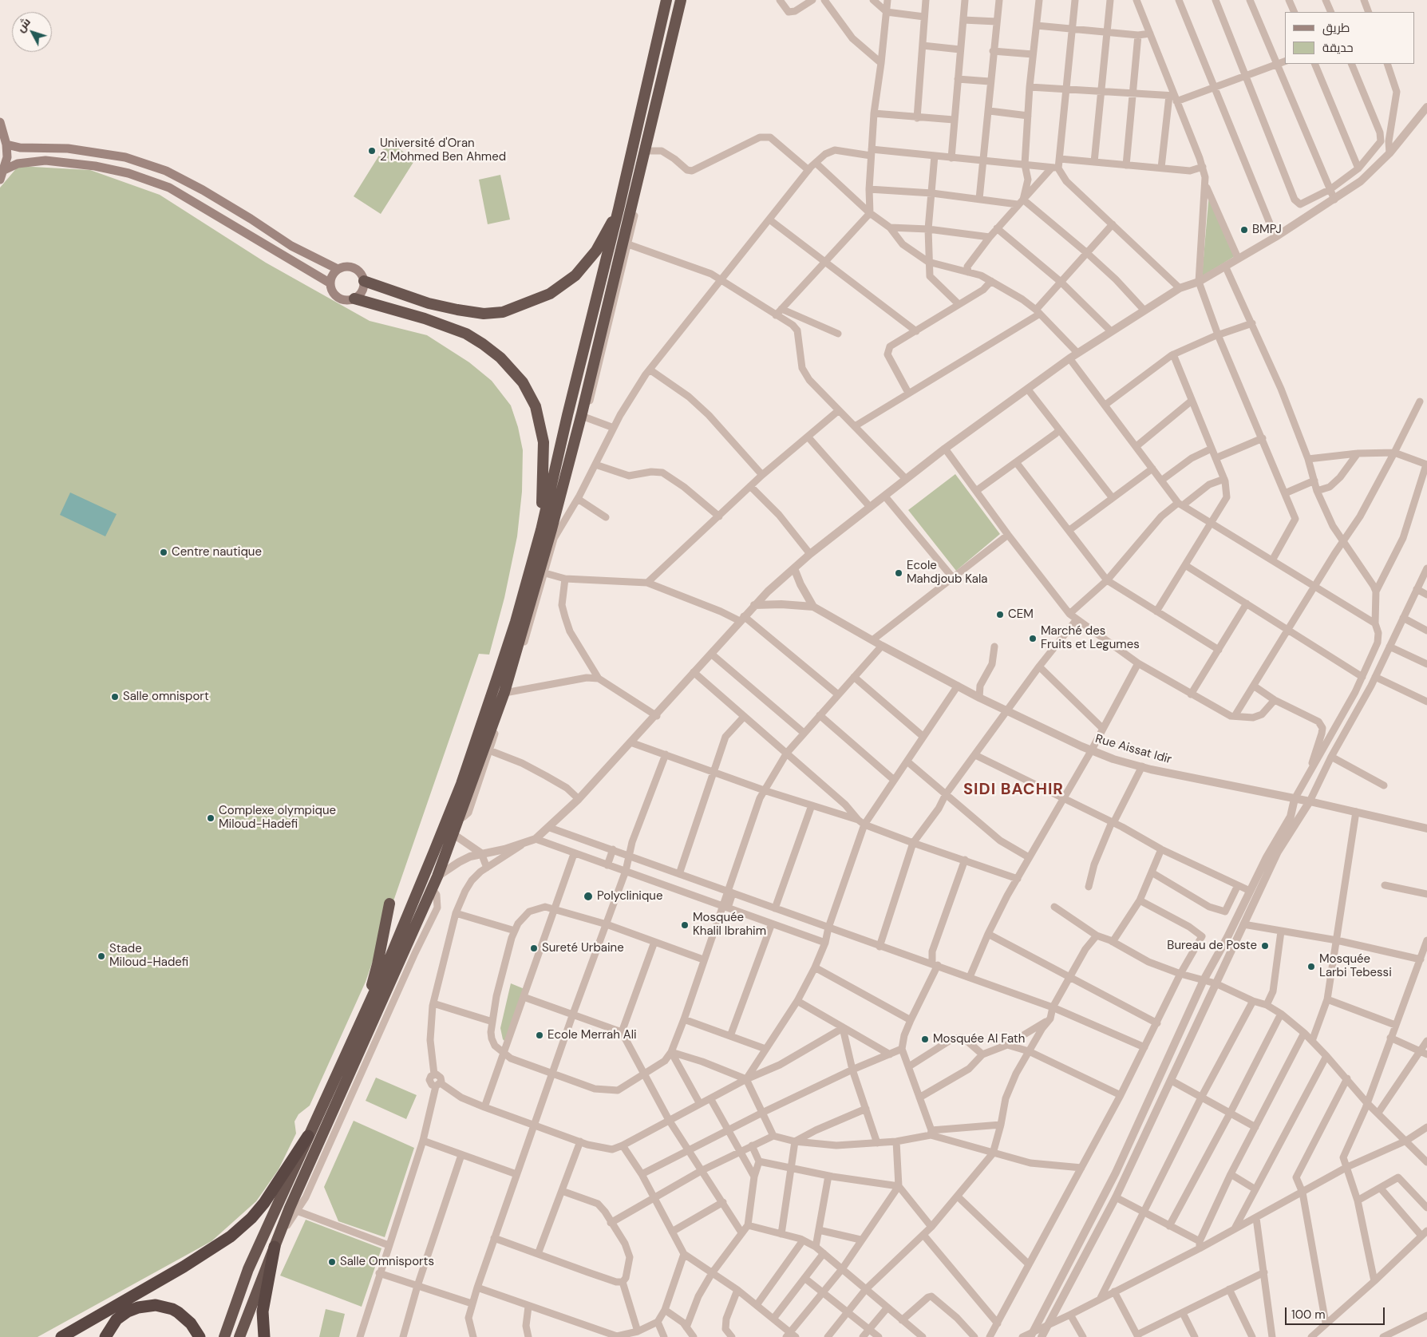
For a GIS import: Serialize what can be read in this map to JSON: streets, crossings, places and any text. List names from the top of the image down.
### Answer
{
  "streets": {
    "street": ["Rue Aissat Idir"]
  },
  "districts": ["SIDI BACHIR"],
  "places": [
    "Université d'Oran 2 Mohmed Ben Ahmed",
    "BMPJ",
    "Centre nautique",
    "Ecole Mahdjoub Kala",
    "CEM",
    "Marché des Fruits et Legumes",
    "Salle omnisport",
    "Complexe olympique Miloud-Hadefi",
    "Polyclinique",
    "Mosquée Khalil Ibrahim",
    "Bureau de Poste",
    "Sureté Urbaine",
    "Stade Miloud-Hadefi",
    "Mosquée Larbi Tebessi",
    "Ecole Merrah Ali",
    "Mosquée Al Fath",
    "Salle Omnisports"
  ],
  "legend": ["طريق", "حديقة"],
  "scale_bar": "100 m",
  "north": "top left"
}
